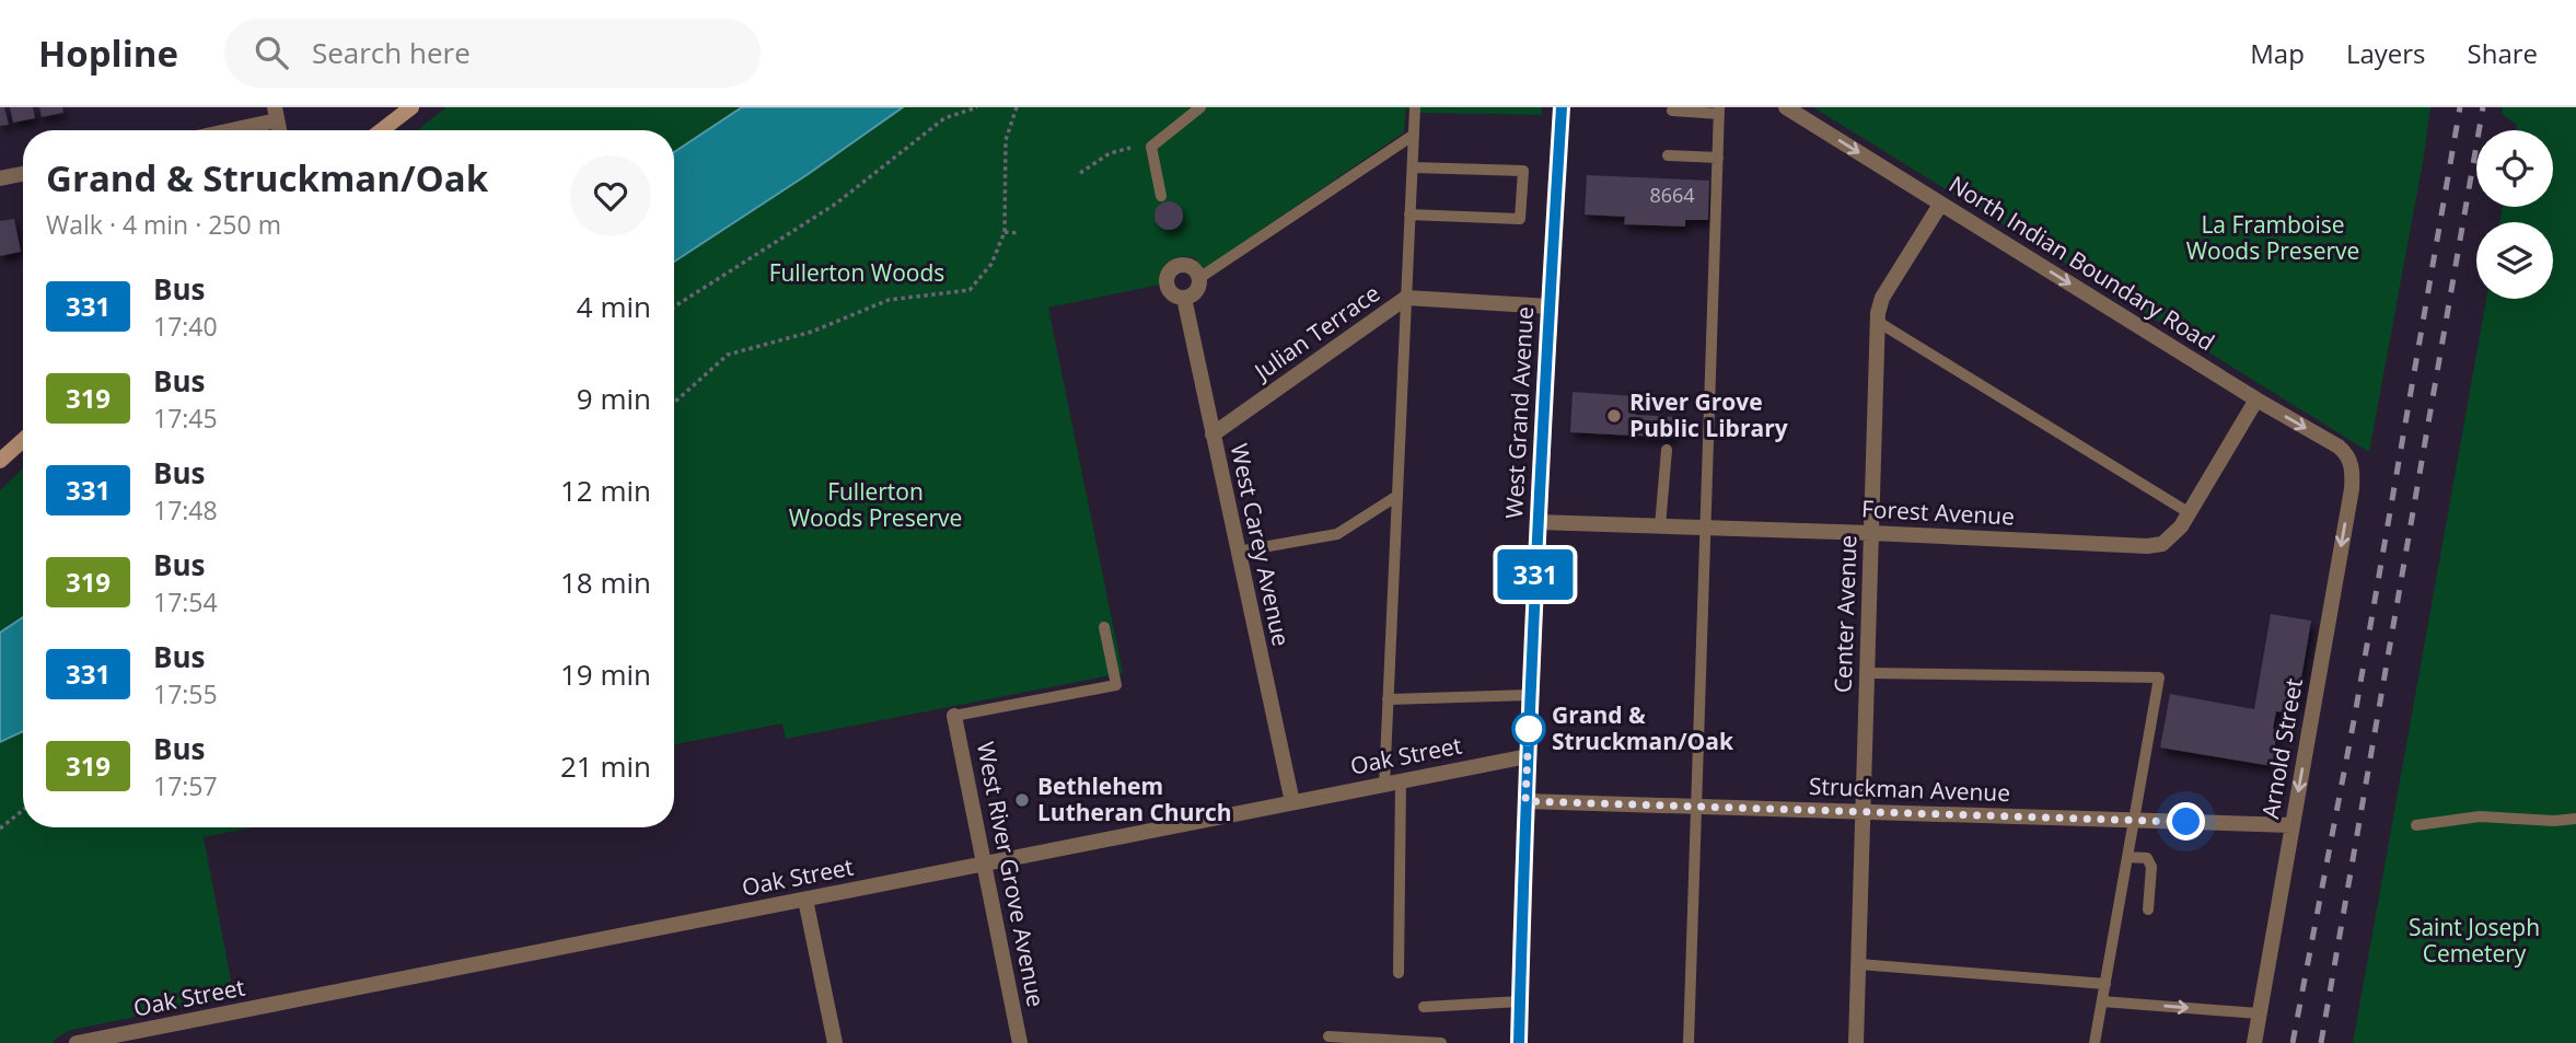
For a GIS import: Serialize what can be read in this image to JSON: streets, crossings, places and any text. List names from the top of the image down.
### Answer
{
  "streets": {
    "main road": ["West Grand Avenue"],
    "street": [
      "North Indian Boundary Road",
      "Julian Terrace",
      "Forest Avenue",
      "West Carey Avenue",
      "Center Avenue",
      "Arnold Street",
      "Oak Street",
      "Struckman Avenue",
      "West River Grove Avenue"
    ]
  },
  "crossings": [
    ["North Indian Boundary Road", "Forest Avenue"],
    ["North Indian Boundary Road", "Center Avenue"],
    ["North Indian Boundary Road", "Arnold Street"],
    ["Julian Terrace", "West Grand Avenue"],
    ["Julian Terrace", "West Carey Avenue"],
    ["West Grand Avenue", "Forest Avenue"],
    ["West Grand Avenue", "Oak Street"],
    ["West Grand Avenue", "Struckman Avenue"],
    ["Forest Avenue", "Center Avenue"],
    ["West Carey Avenue", "Oak Street"],
    ["Center Avenue", "Struckman Avenue"],
    ["Arnold Street", "Struckman Avenue"],
    ["Oak Street", "West River Grove Avenue"]
  ],
  "one_way": ["North Indian Boundary Road", "Arnold Street"],
  "parks": [
    "La Framboise Woods Preserve",
    "Fullerton Woods",
    "Fullerton Woods Preserve",
    "Saint Joseph Cemetery"
  ],
  "places": ["River Grove Public Library", "Grand & Struckman/Oak", "Bethlehem Lutheran Church"],
  "lines": ["bus line 331"],
  "house_numbers": ["8664"],
  "page": {
    "header": "Hopline",
    "search": "Search here",
    "nav": ["Map", "Layers", "Share"],
    "on_map": "331",
    "heading": ["Grand & Struckman/Oak", "Walk · 4 min · 250 m"],
    "list": [
      {
        "mark": "331",
        "name": "Bus",
        "note": "17:40",
        "value": "4 min"
      },
      {
        "mark": "319",
        "name": "Bus",
        "note": "17:45",
        "value": "9 min"
      },
      {
        "mark": "331",
        "name": "Bus",
        "note": "17:48",
        "value": "12 min"
      },
      {
        "mark": "319",
        "name": "Bus",
        "note": "17:54",
        "value": "18 min"
      },
      {
        "mark": "331",
        "name": "Bus",
        "note": "17:55",
        "value": "19 min"
      },
      {
        "mark": "319",
        "name": "Bus",
        "note": "17:57",
        "value": "21 min"
      }
    ]
  }
}
